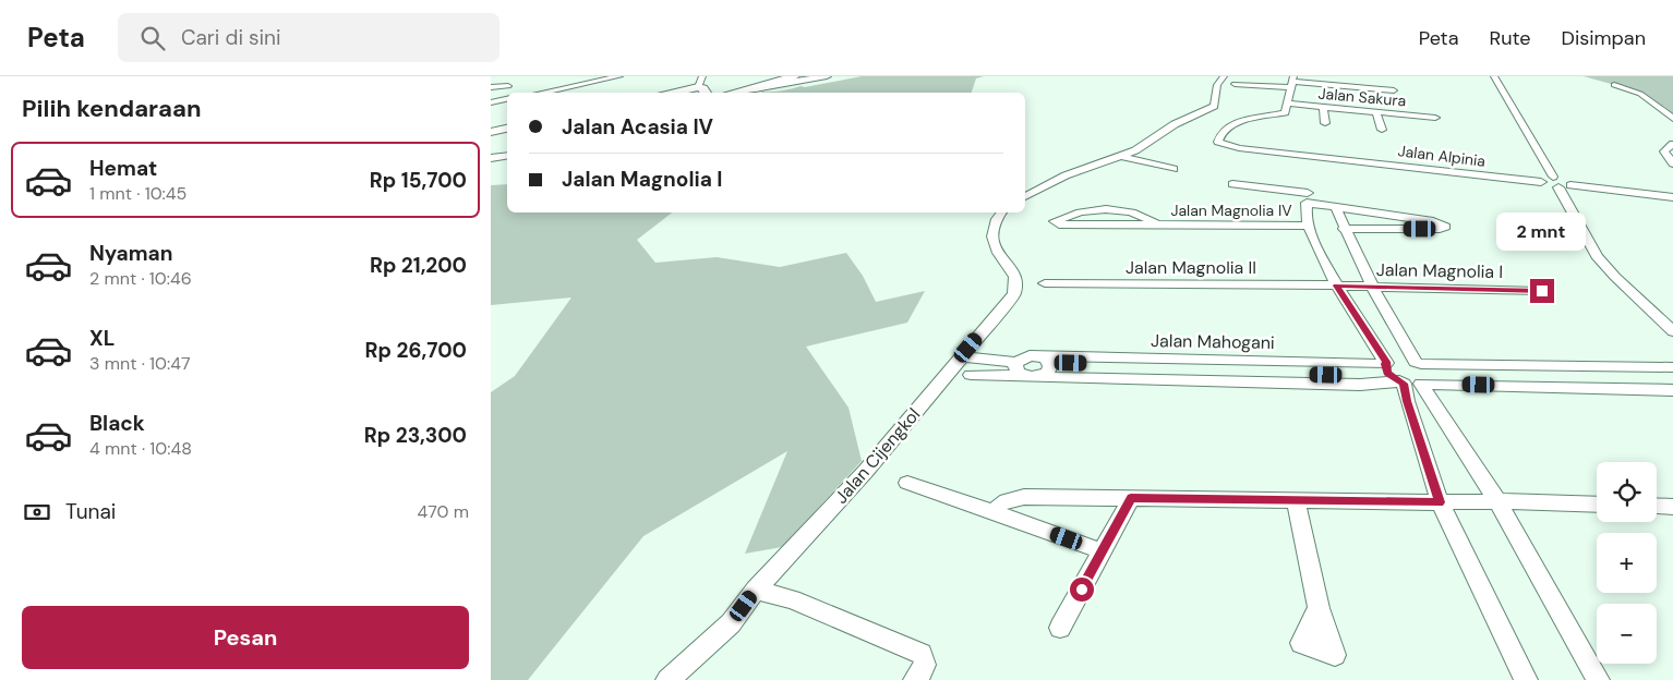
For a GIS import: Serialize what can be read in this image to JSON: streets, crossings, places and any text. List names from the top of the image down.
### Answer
{
  "streets": {
    "street": [
      "Jalan Sakura",
      "Jalan Alpinia",
      "Jalan Magnolia IV",
      "Jalan Magnolia II",
      "Jalan Magnolia I",
      "Jalan Mahogani",
      "Jalan Cijengkol"
    ]
  },
  "crossings": [
    ["Jalan Sakura", "Jalan Alpinia"],
    ["Jalan Magnolia II", "Jalan Magnolia I"]
  ],
  "page": {
    "header": "Peta",
    "search": "Cari di sini",
    "nav": ["Peta", "Rute", "Disimpan"],
    "heading": "Pilih kendaraan",
    "banner": ["Jalan Acasia IV", "Jalan Magnolia I"],
    "list": [
      {
        "name": "Hemat",
        "note": "1 mnt · 10:45",
        "value": "Rp 15,700"
      },
      {
        "name": "Nyaman",
        "note": "2 mnt · 10:46",
        "value": "Rp 21,200"
      },
      {
        "name": "XL",
        "note": "3 mnt · 10:47",
        "value": "Rp 26,700"
      },
      {
        "name": "Black",
        "note": "4 mnt · 10:48",
        "value": "Rp 23,300"
      }
    ],
    "bubble": "2 mnt",
    "map_buttons": ["+", "−"],
    "pay": ["Tunai", "470 m"],
    "buttons": "Pesan"
  }
}
